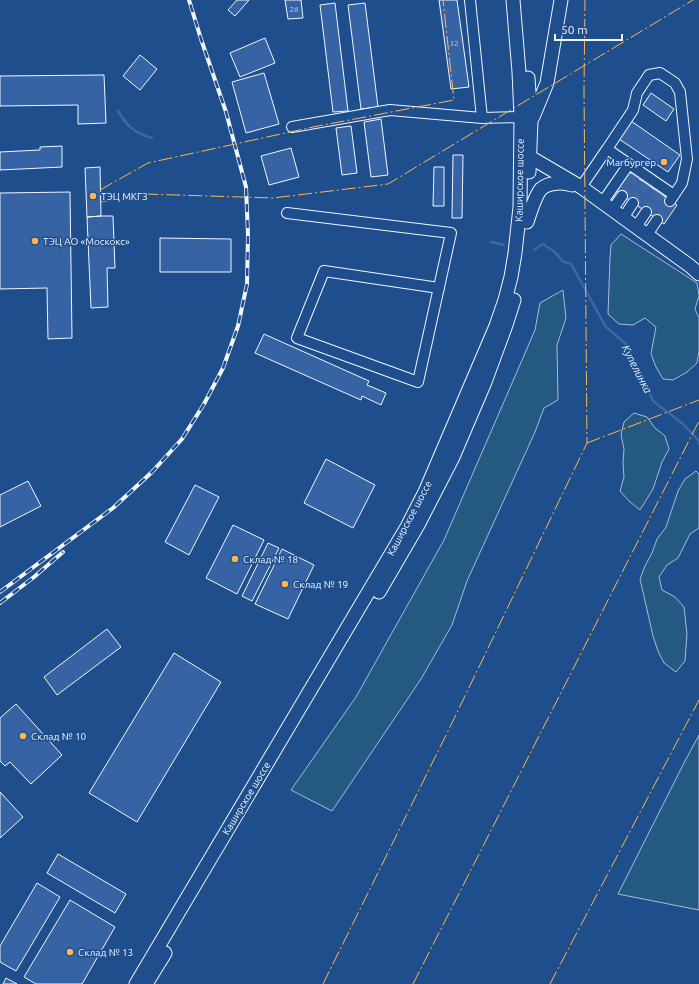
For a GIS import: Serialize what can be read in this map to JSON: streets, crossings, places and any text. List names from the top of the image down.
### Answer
{
  "streets": {
    "main road": ["Каширское шоссе"]
  },
  "water": ["Купелинка"],
  "places": [
    "Магбургер",
    "ТЭЦ МКГЗ",
    "ТЭЦ АО «Москокс»",
    "Склад № 18",
    "Склад № 19",
    "Склад № 10",
    "Склад № 13"
  ],
  "house_numbers": ["26", "32"],
  "scale_bar": "50 m"
}
